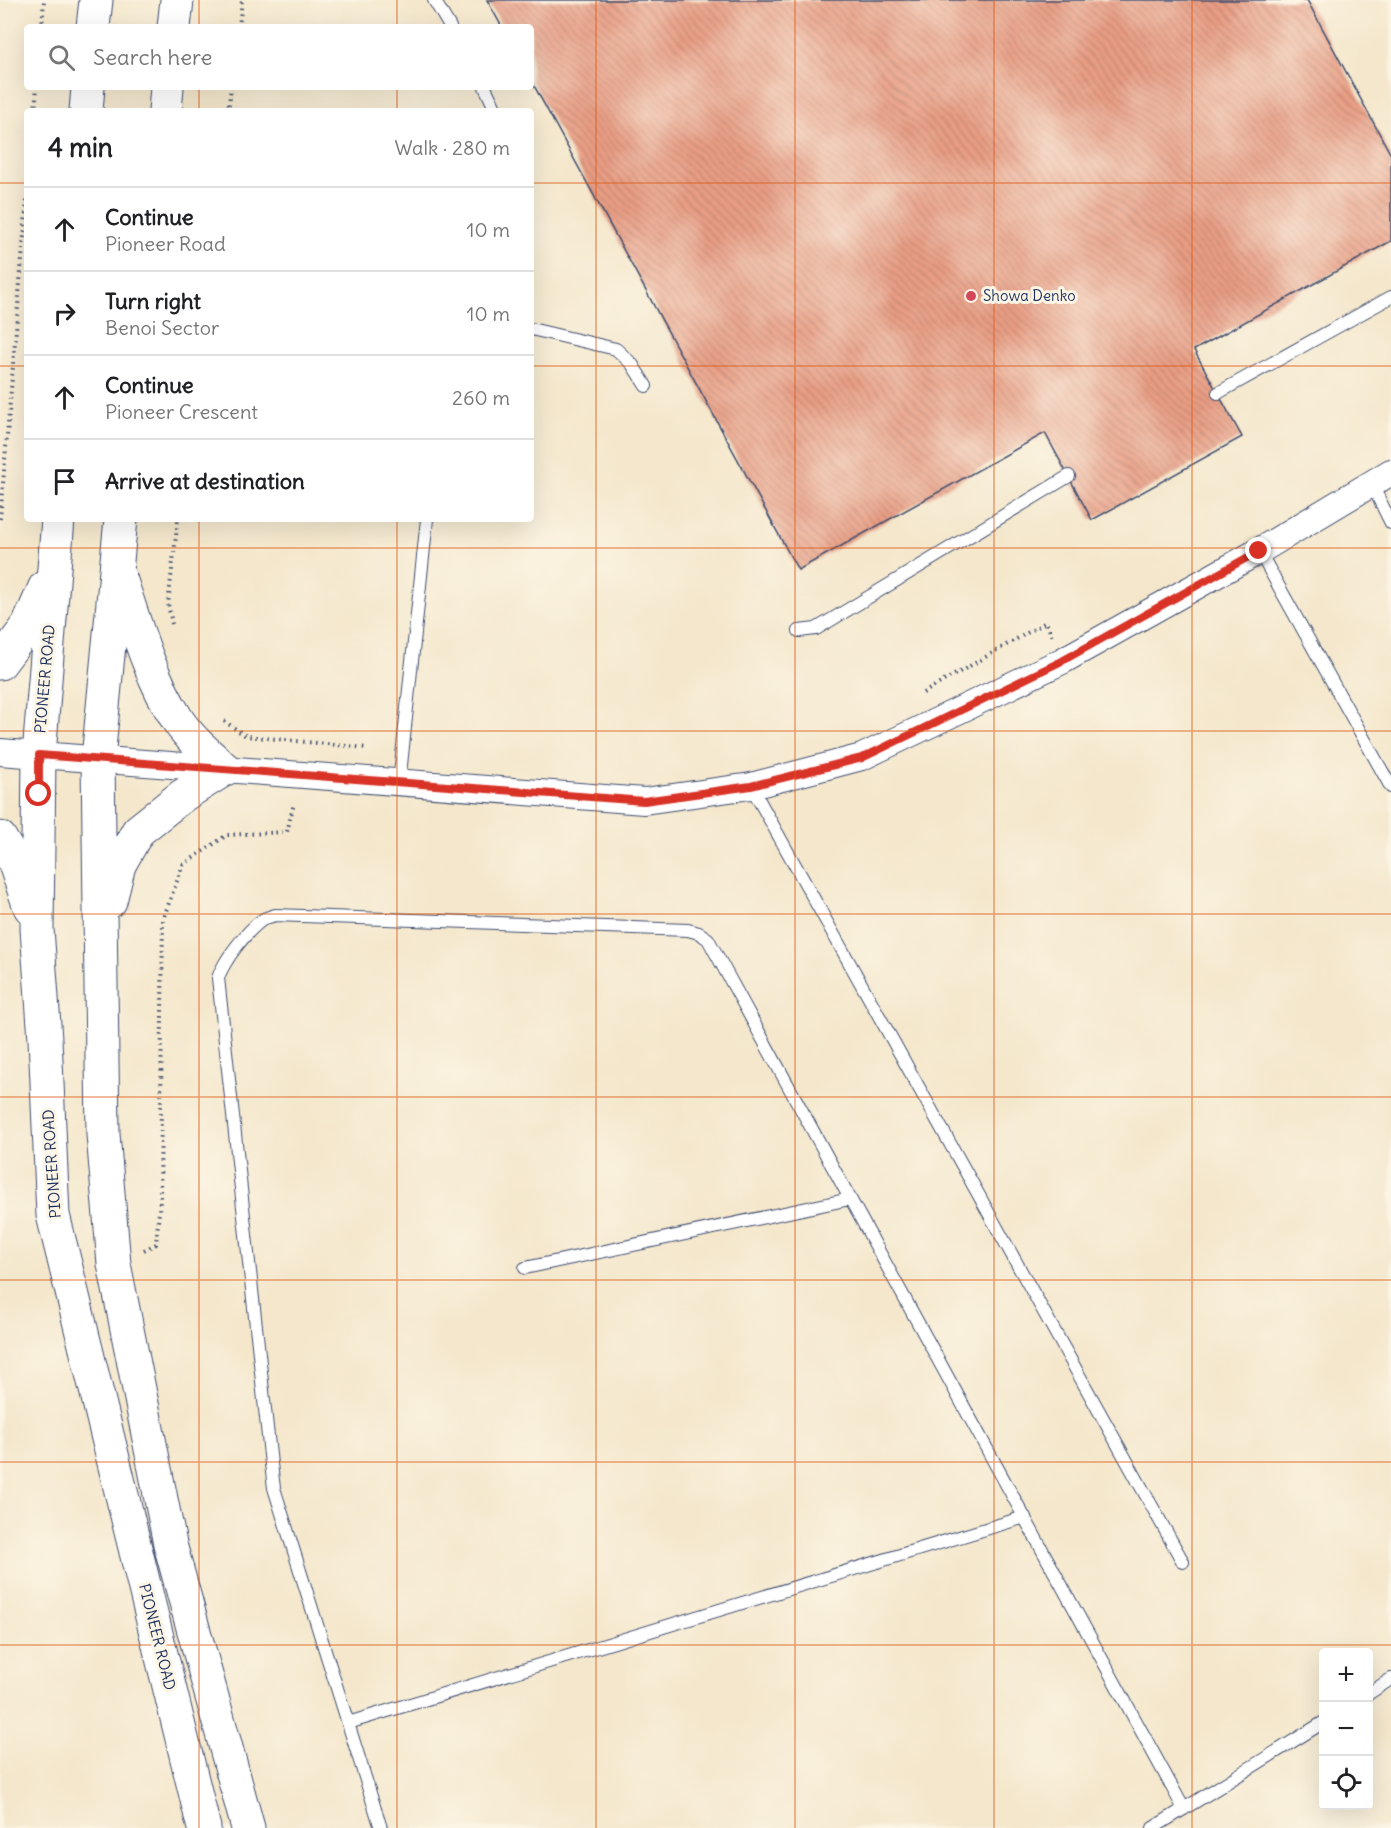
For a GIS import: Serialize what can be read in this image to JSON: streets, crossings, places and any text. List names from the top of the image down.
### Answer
{
  "streets": {
    "main road": ["PIONEER ROAD"]
  },
  "places": ["Showa Denko"],
  "page": {
    "search": "Search here",
    "heading": ["4 min", "Walk · 280 m"],
    "list": [
      ["Continue", "Pioneer Road", "10 m"],
      ["Turn right", "Benoi Sector", "10 m"],
      ["Continue", "Pioneer Crescent", "260 m"],
      "Arrive at destination"
    ],
    "map_buttons": ["+", "−"]
  }
}
